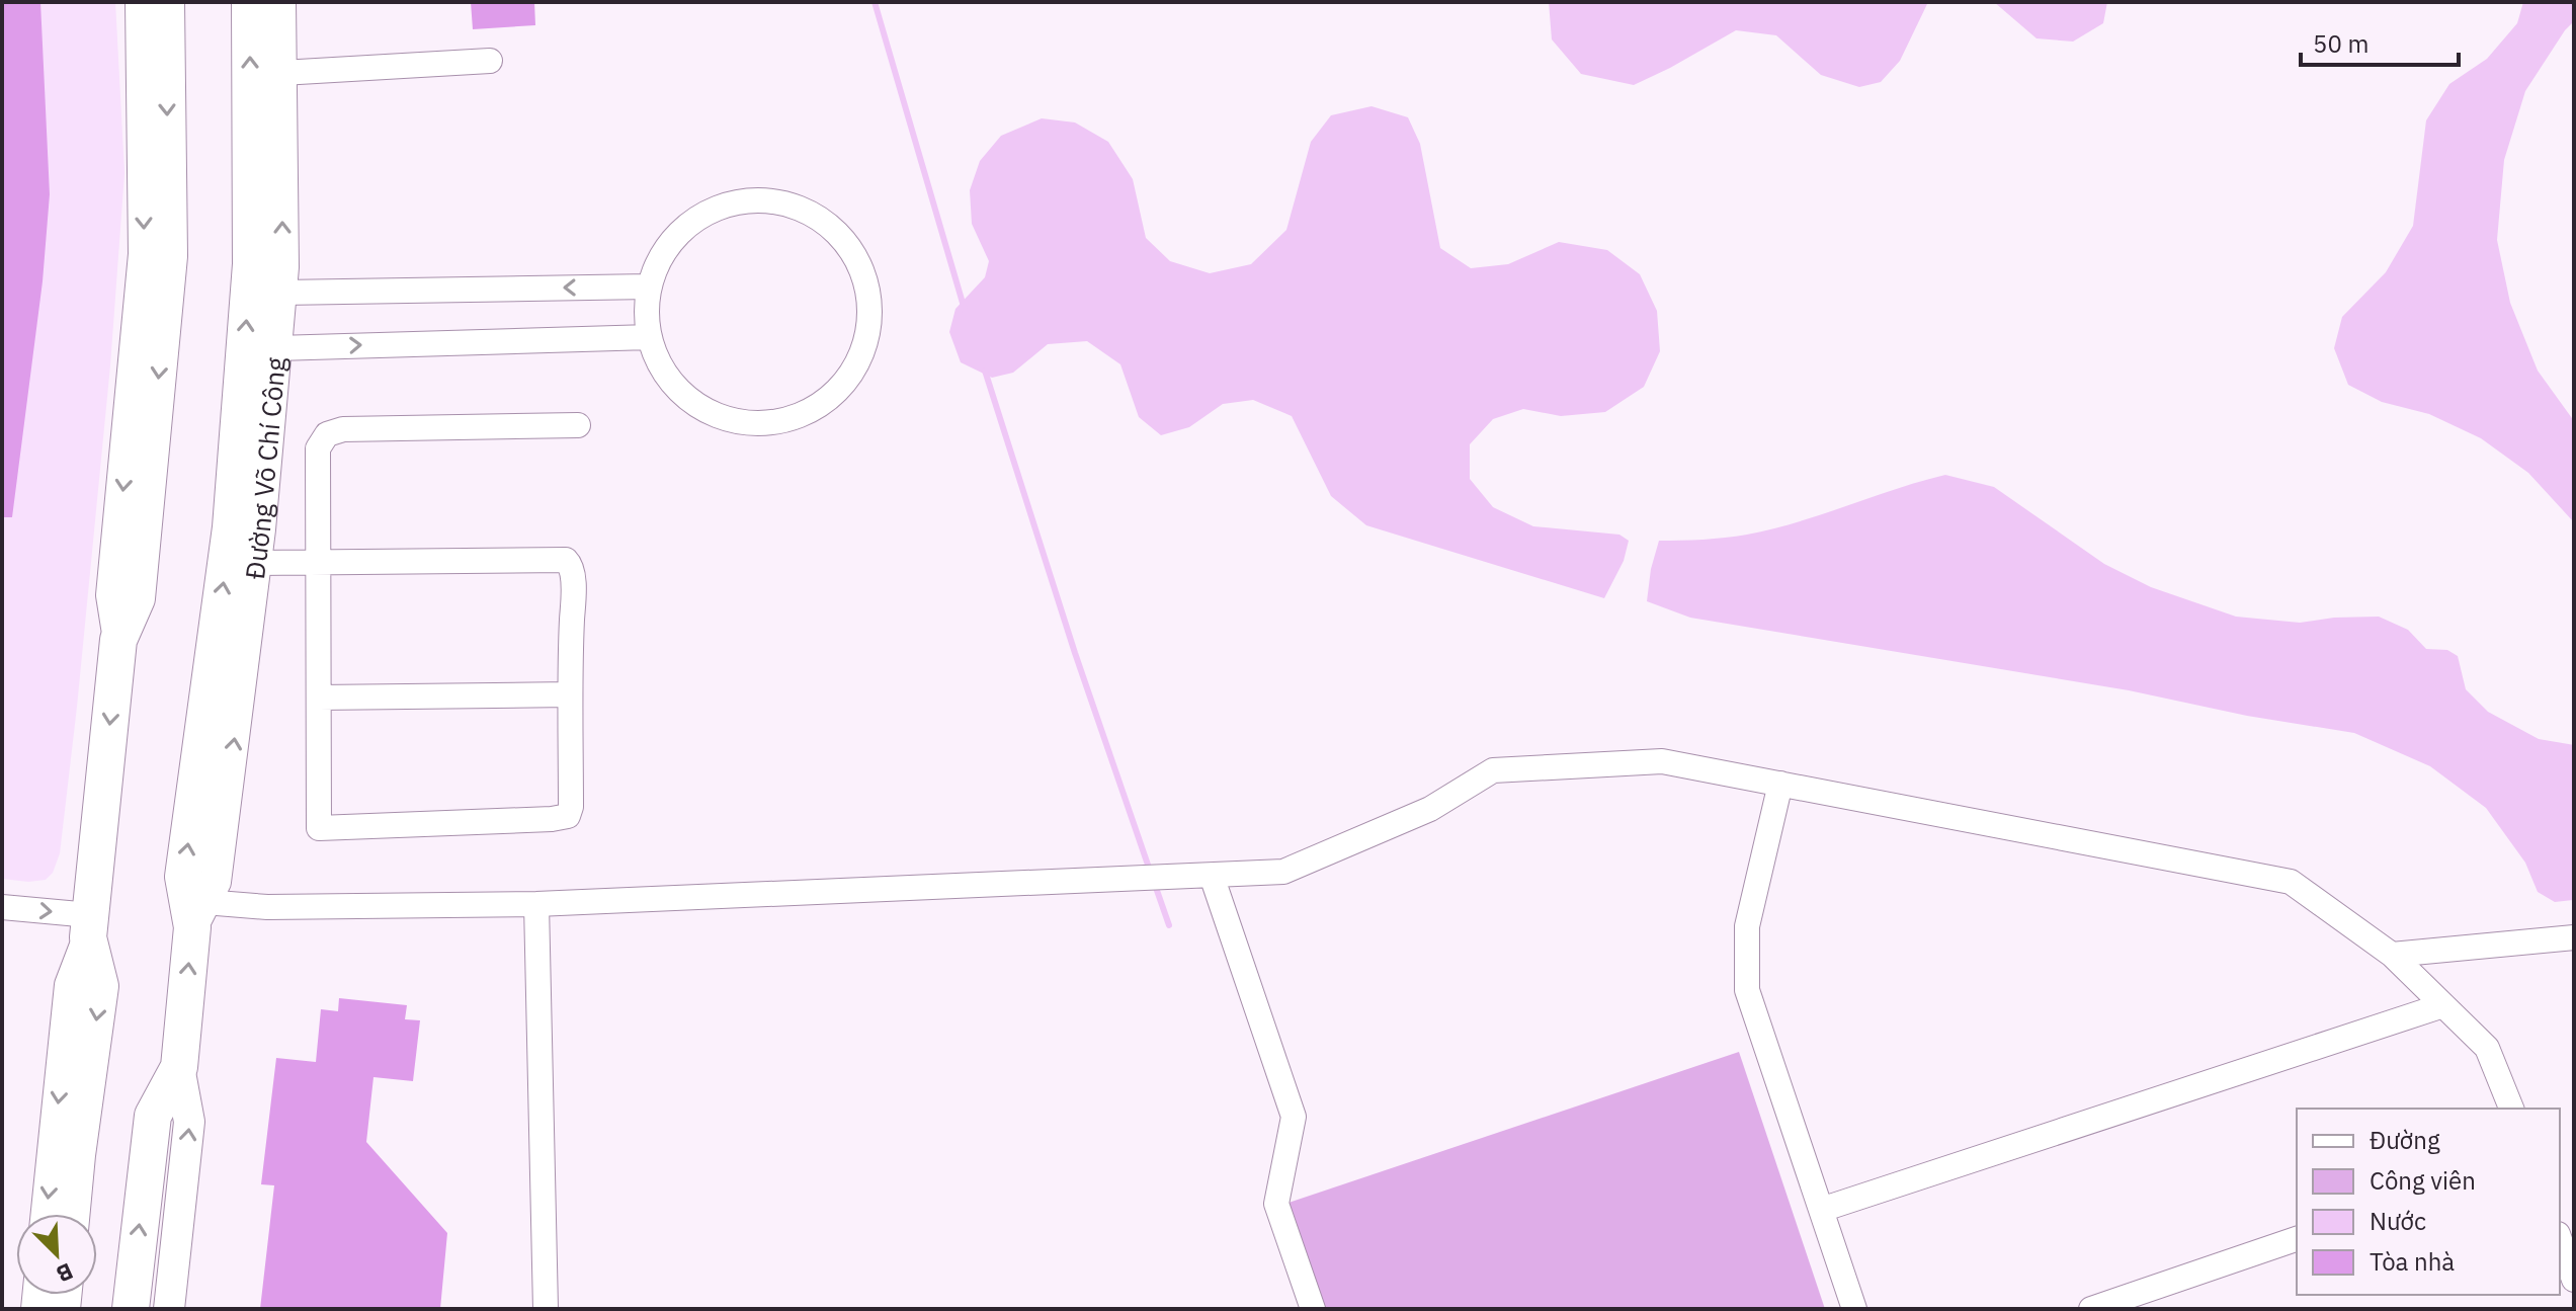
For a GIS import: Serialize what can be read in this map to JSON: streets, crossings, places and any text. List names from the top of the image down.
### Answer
{
  "streets": {
    "highway": ["Đường Võ Chí Công"]
  },
  "legend": [
    "Đường",
    "Công viên",
    "Nước",
    "Tòa nhà"
  ],
  "scale_bar": "50 m",
  "north": "bottom right"
}
